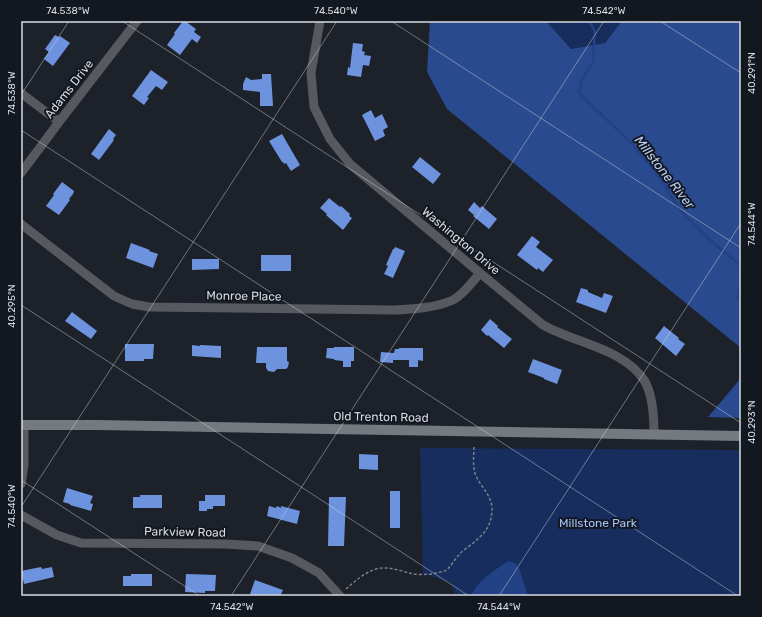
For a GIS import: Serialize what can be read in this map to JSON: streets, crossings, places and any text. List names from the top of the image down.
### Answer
{
  "streets": {
    "main road": ["Old Trenton Road"],
    "street": [
      "Adams Drive",
      "Washington Drive",
      "Monroe Place",
      "Parkview Road"
    ]
  },
  "crossings": [
    ["Washington Drive", "Monroe Place"],
    ["Washington Drive", "Old Trenton Road"]
  ],
  "water": ["Millstone River"],
  "parks": ["Millstone Park"],
  "coordinates": [
    "74.538°W",
    "74.540°W",
    "74.542°W",
    "40.291°N",
    "74.544°W",
    "40.295°N",
    "40.293°N"
  ]
}
